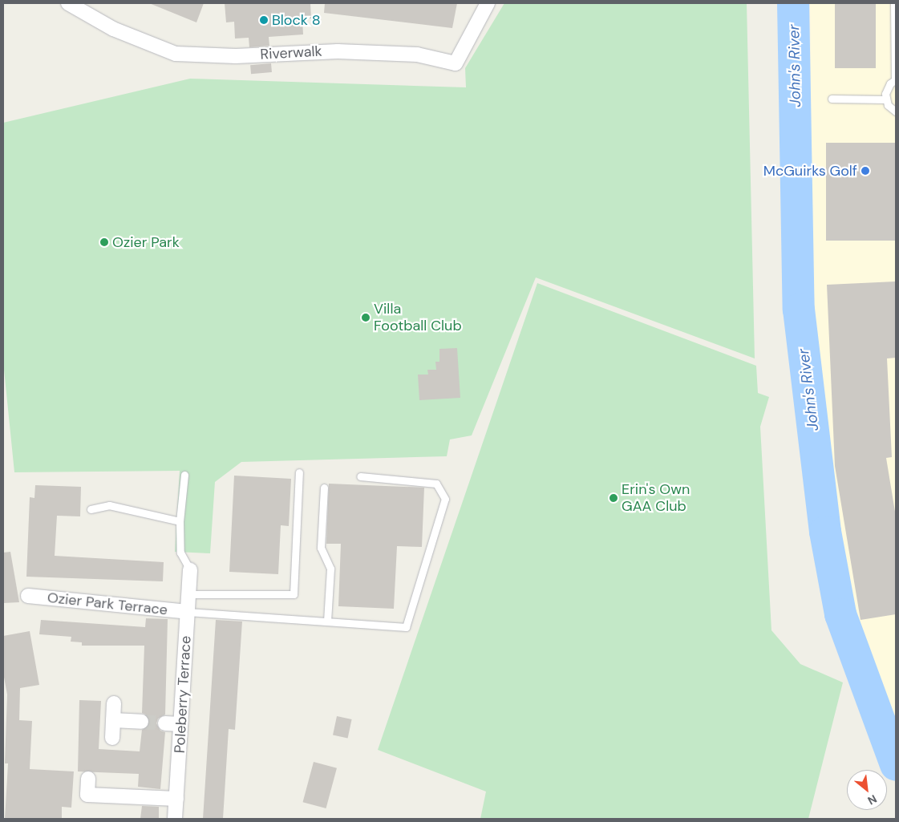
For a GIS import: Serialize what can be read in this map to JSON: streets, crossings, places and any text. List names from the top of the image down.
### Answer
{
  "streets": {
    "street": ["Riverwalk", "Ozier Park Terrace", "Poleberry Terrace"]
  },
  "crossings": [
    ["Ozier Park Terrace", "Poleberry Terrace"]
  ],
  "water": ["John's River"],
  "places": [
    "Block 8",
    "McGuirks Golf",
    "Ozier Park",
    "Villa Football Club",
    "Erin's Own GAA Club"
  ],
  "north": "bottom right"
}
